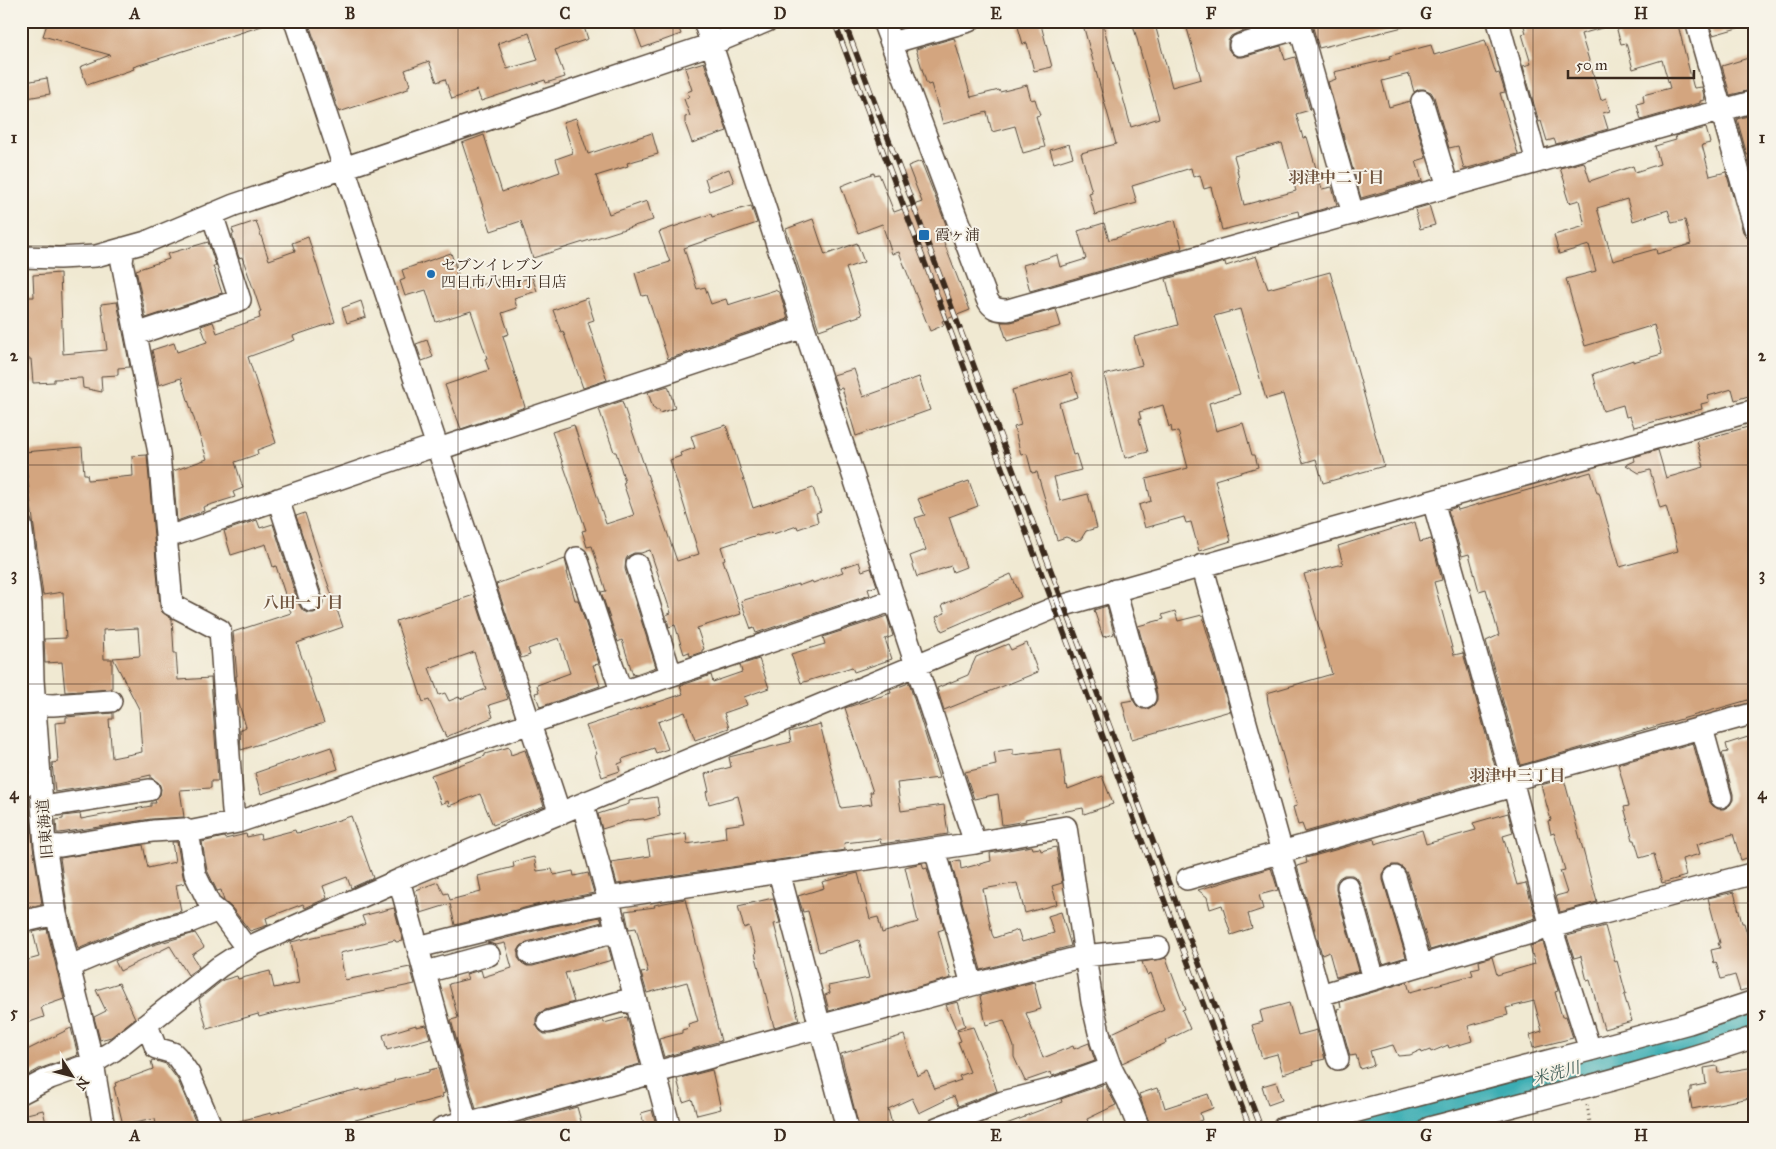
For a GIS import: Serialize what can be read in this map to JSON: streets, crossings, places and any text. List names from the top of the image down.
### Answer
{
  "streets": {
    "street": ["旧東海道"]
  },
  "districts": ["羽津中二丁目", "八田一丁目", "羽津中三丁目"],
  "water": ["米洗川"],
  "places": {
    "transit": ["霞ヶ浦"],
    "other": ["セブンイレブン 四日市八田1丁目店"]
  },
  "scale_bar": "50 m",
  "north": "bottom right",
  "grid": {
    "columns": [
      "A",
      "B",
      "C",
      "D",
      "E",
      "F",
      "G",
      "H"
    ],
    "rows": [
      "1",
      "2",
      "3",
      "4",
      "5"
    ]
  }
}
